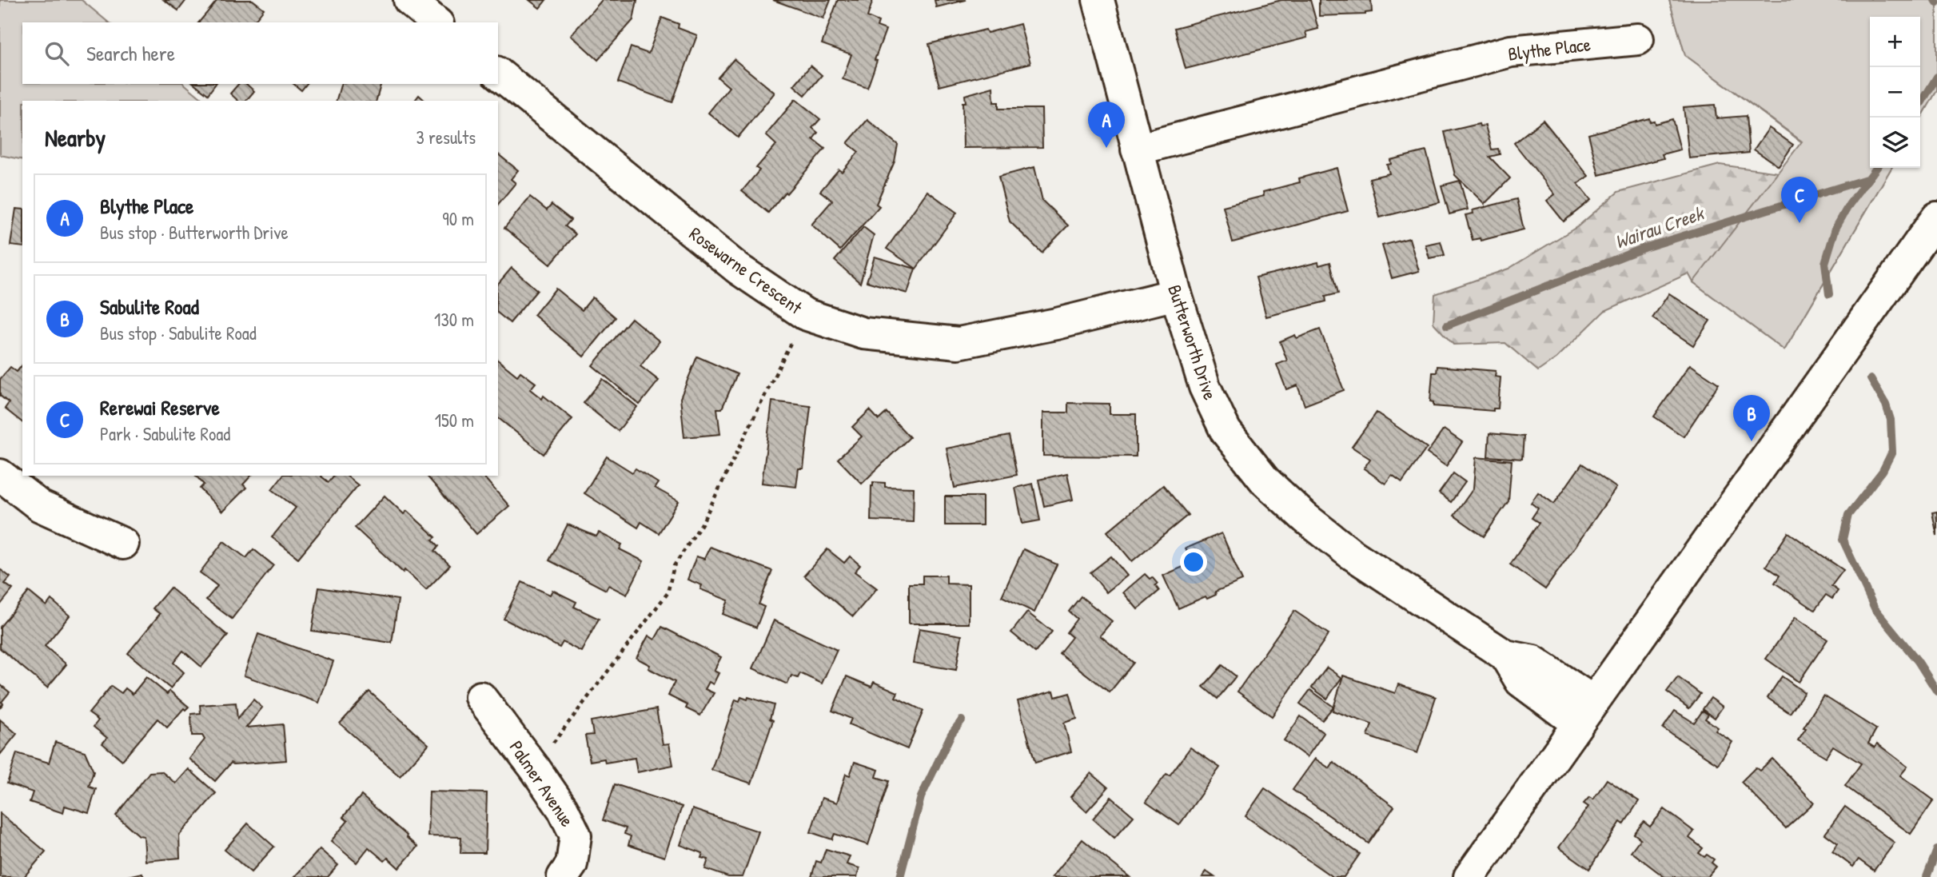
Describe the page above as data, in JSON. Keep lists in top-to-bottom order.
{
  "streets": {
    "street": [
      "Blythe Place",
      "Rosewarne Crescent",
      "Butterworth Drive",
      "Palmer Avenue"
    ]
  },
  "crossings": [
    ["Blythe Place", "Butterworth Drive"],
    ["Rosewarne Crescent", "Butterworth Drive"]
  ],
  "water": ["Wairau Creek"],
  "page": {
    "map_buttons": ["+", "−"],
    "search": "Search here",
    "heading": ["Nearby", "3 results"],
    "pins": ["A", "C", "B"],
    "list": [
      {
        "mark": "A",
        "name": "Blythe Place",
        "note": "Bus stop · Butterworth Drive",
        "value": "90 m"
      },
      {
        "mark": "B",
        "name": "Sabulite Road",
        "note": "Bus stop · Sabulite Road",
        "value": "130 m"
      },
      {
        "mark": "C",
        "name": "Rerewai Reserve",
        "note": "Park · Sabulite Road",
        "value": "150 m"
      }
    ]
  }
}
